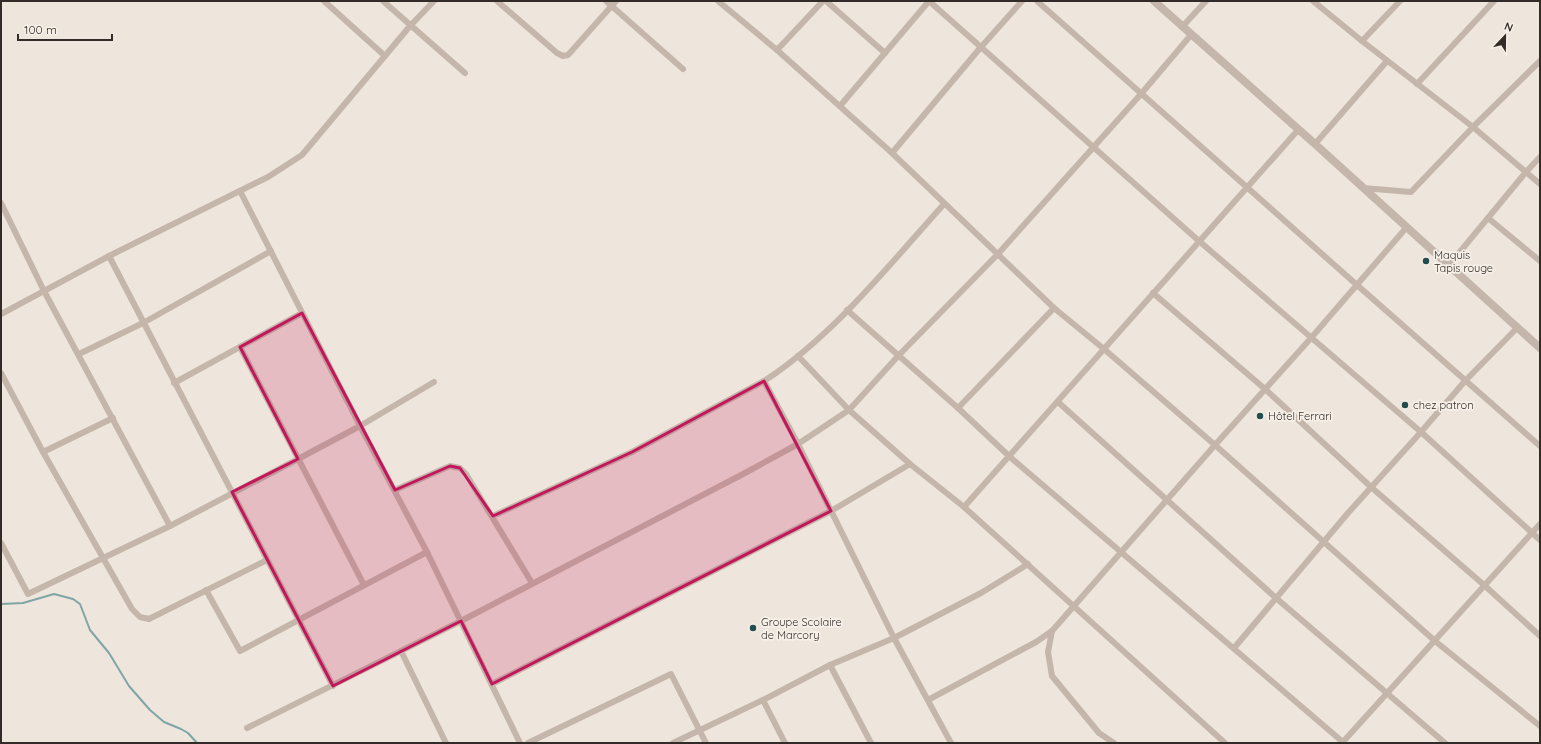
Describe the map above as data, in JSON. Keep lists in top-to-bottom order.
{
  "places": [
    "Maquis Tapis rouge",
    "chez patron",
    "Hôtel Ferrari",
    "Groupe Scolaire de Marcory"
  ],
  "scale_bar": "100 m",
  "north": "top"
}
